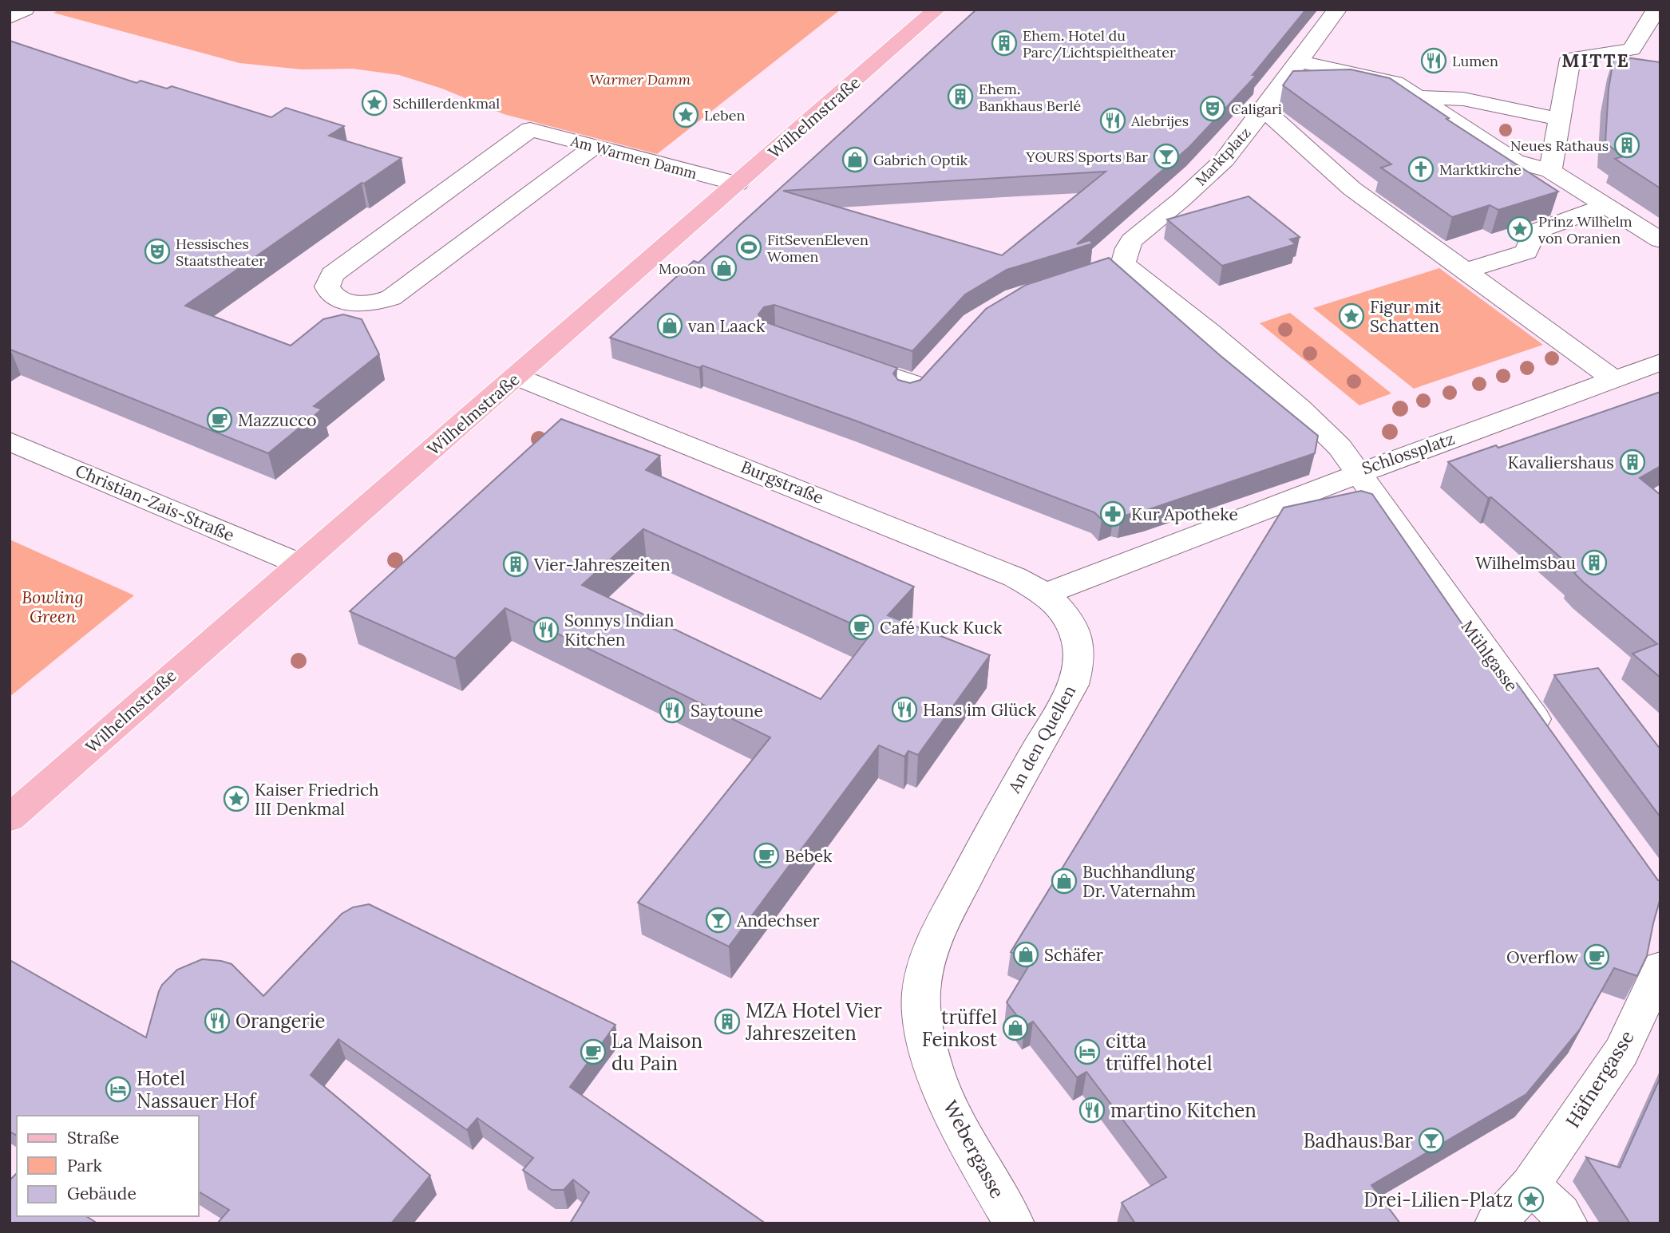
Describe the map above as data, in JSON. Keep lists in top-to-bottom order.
{
  "streets": {
    "main road": ["Wilhelmstraße"],
    "street": [
      "Marktplatz",
      "Am Warmen Damm",
      "Schlossplatz",
      "Burgstraße",
      "Christian-Zais-Straße",
      "Mühlgasse",
      "An den Quellen",
      "Häfnergasse",
      "Webergasse"
    ]
  },
  "crossings": [
    ["Wilhelmstraße", "Am Warmen Damm"],
    ["Wilhelmstraße", "Burgstraße"],
    ["Wilhelmstraße", "Christian-Zais-Straße"],
    ["Marktplatz", "Schlossplatz"],
    ["Schlossplatz", "Mühlgasse"],
    ["Burgstraße", "An den Quellen"],
    ["An den Quellen", "Webergasse"]
  ],
  "districts": ["MITTE"],
  "parks": ["Warmer Damm", "Bowling Green"],
  "places": {
    "building": [
      "Ehem. Hotel du Parc/Lichtspieltheater",
      "Ehem. Bankhaus Berlé",
      "Neues Rathaus",
      "Kavaliershaus",
      "Wilhelmsbau",
      "Vier-Jahreszeiten",
      "MZA Hotel Vier Jahreszeiten"
    ],
    "restaurant": [
      "Lumen",
      "Alebrijes",
      "Sonnys Indian Kitchen",
      "Hans im Glück",
      "Saytoune",
      "Orangerie",
      "martino Kitchen"
    ],
    "place": [
      "Schillerdenkmal",
      "Leben",
      "Prinz Wilhelm von Oranien",
      "Figur mit Schatten",
      "Kaiser Friedrich III Denkmal",
      "Drei-Lilien-Platz"
    ],
    "theatre": ["Caligari", "Hessisches Staatstheater"],
    "bar": ["YOURS Sports Bar", "Andechser", "Badhaus.Bar"],
    "shop": [
      "Gabrich Optik",
      "Mooon",
      "van Laack",
      "Buchhandlung Dr. Vaternahm",
      "Schäfer",
      "trüffel Feinkost"
    ],
    "church": ["Marktkirche"],
    "sports": ["FitSevenEleven Women"],
    "cafe": [
      "Mazzucco",
      "Café Kuck Kuck",
      "Bebek",
      "Overflow",
      "La Maison du Pain"
    ],
    "pharmacy": ["Kur Apotheke"],
    "hotel": ["citta trüffel hotel", "Hotel Nassauer Hof"]
  },
  "legend": ["Straße", "Park", "Gebäude"]
}
